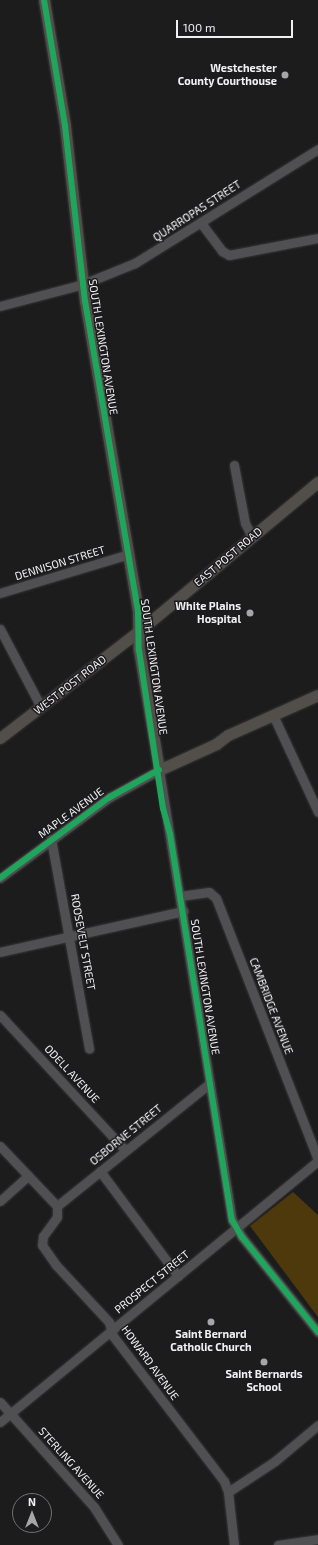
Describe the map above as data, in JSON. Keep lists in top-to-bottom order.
{
  "streets": {
    "main road": [
      "SOUTH LEXINGTON AVENUE",
      "EAST POST ROAD",
      "WEST POST ROAD",
      "MAPLE AVENUE"
    ],
    "street": [
      "QUARROPAS STREET",
      "DENNISON STREET",
      "ROOSEVELT STREET",
      "CAMBRIDGE AVENUE",
      "ODELL AVENUE",
      "OSBORNE STREET",
      "PROSPECT STREET",
      "HOWARD AVENUE",
      "STERLING AVENUE"
    ]
  },
  "crossings": [
    ["QUARROPAS STREET", "SOUTH LEXINGTON AVENUE"],
    ["SOUTH LEXINGTON AVENUE", "EAST POST ROAD"],
    ["SOUTH LEXINGTON AVENUE", "DENNISON STREET"],
    ["SOUTH LEXINGTON AVENUE", "WEST POST ROAD"],
    ["SOUTH LEXINGTON AVENUE", "MAPLE AVENUE"],
    ["SOUTH LEXINGTON AVENUE", "CAMBRIDGE AVENUE"],
    ["SOUTH LEXINGTON AVENUE", "OSBORNE STREET"],
    ["SOUTH LEXINGTON AVENUE", "PROSPECT STREET"],
    ["EAST POST ROAD", "WEST POST ROAD"],
    ["MAPLE AVENUE", "ROOSEVELT STREET"],
    ["CAMBRIDGE AVENUE", "PROSPECT STREET"],
    ["ODELL AVENUE", "OSBORNE STREET"],
    ["OSBORNE STREET", "HOWARD AVENUE"],
    ["PROSPECT STREET", "HOWARD AVENUE"],
    ["PROSPECT STREET", "STERLING AVENUE"]
  ],
  "places": [
    "Westchester County Courthouse",
    "White Plains Hospital",
    "Saint Bernard Catholic Church",
    "Saint Bernards School"
  ],
  "scale_bar": "100 m",
  "north": "top"
}
